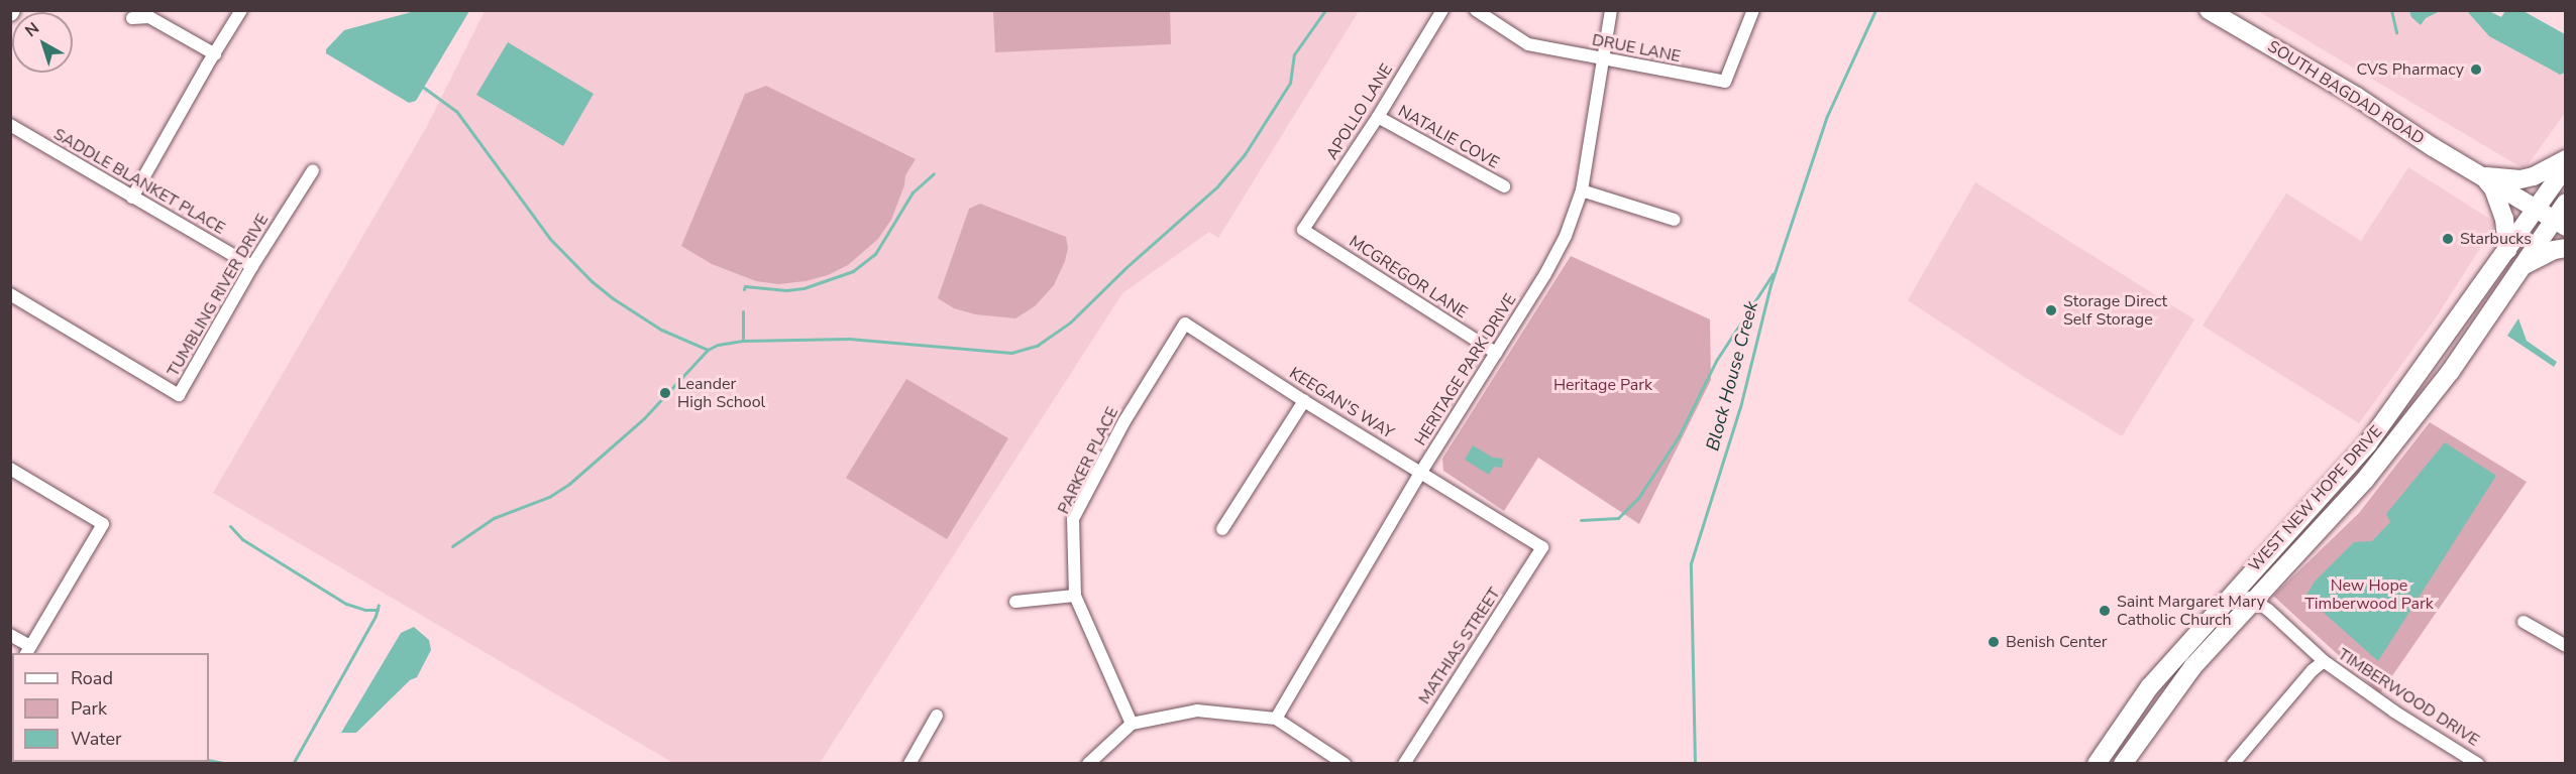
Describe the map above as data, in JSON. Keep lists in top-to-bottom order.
{
  "streets": {
    "main road": ["SOUTH BAGDAD ROAD", "WEST NEW HOPE DRIVE"],
    "street": [
      "DRUE LANE",
      "APOLLO LANE",
      "NATALIE COVE",
      "SADDLE BLANKET PLACE",
      "MCGREGOR LANE",
      "TUMBLING RIVER DRIVE",
      "HERITAGE PARK DRIVE",
      "KEEGAN'S WAY",
      "PARKER PLACE",
      "MATHIAS STREET",
      "TIMBERWOOD DRIVE"
    ]
  },
  "crossings": [
    ["DRUE LANE", "HERITAGE PARK DRIVE"],
    ["SOUTH BAGDAD ROAD", "WEST NEW HOPE DRIVE"],
    ["APOLLO LANE", "NATALIE COVE"],
    ["APOLLO LANE", "MCGREGOR LANE"],
    ["SADDLE BLANKET PLACE", "TUMBLING RIVER DRIVE"],
    ["MCGREGOR LANE", "HERITAGE PARK DRIVE"],
    ["HERITAGE PARK DRIVE", "KEEGAN'S WAY"],
    ["KEEGAN'S WAY", "PARKER PLACE"],
    ["KEEGAN'S WAY", "MATHIAS STREET"],
    ["WEST NEW HOPE DRIVE", "TIMBERWOOD DRIVE"]
  ],
  "water": ["Block House Creek"],
  "parks": ["Heritage Park", "New Hope Timberwood Park"],
  "places": [
    "CVS Pharmacy",
    "Starbucks",
    "Storage Direct Self Storage",
    "Leander High School",
    "Saint Margaret Mary Catholic Church",
    "Benish Center"
  ],
  "legend": ["Road", "Park", "Water"],
  "north": "top left"
}
